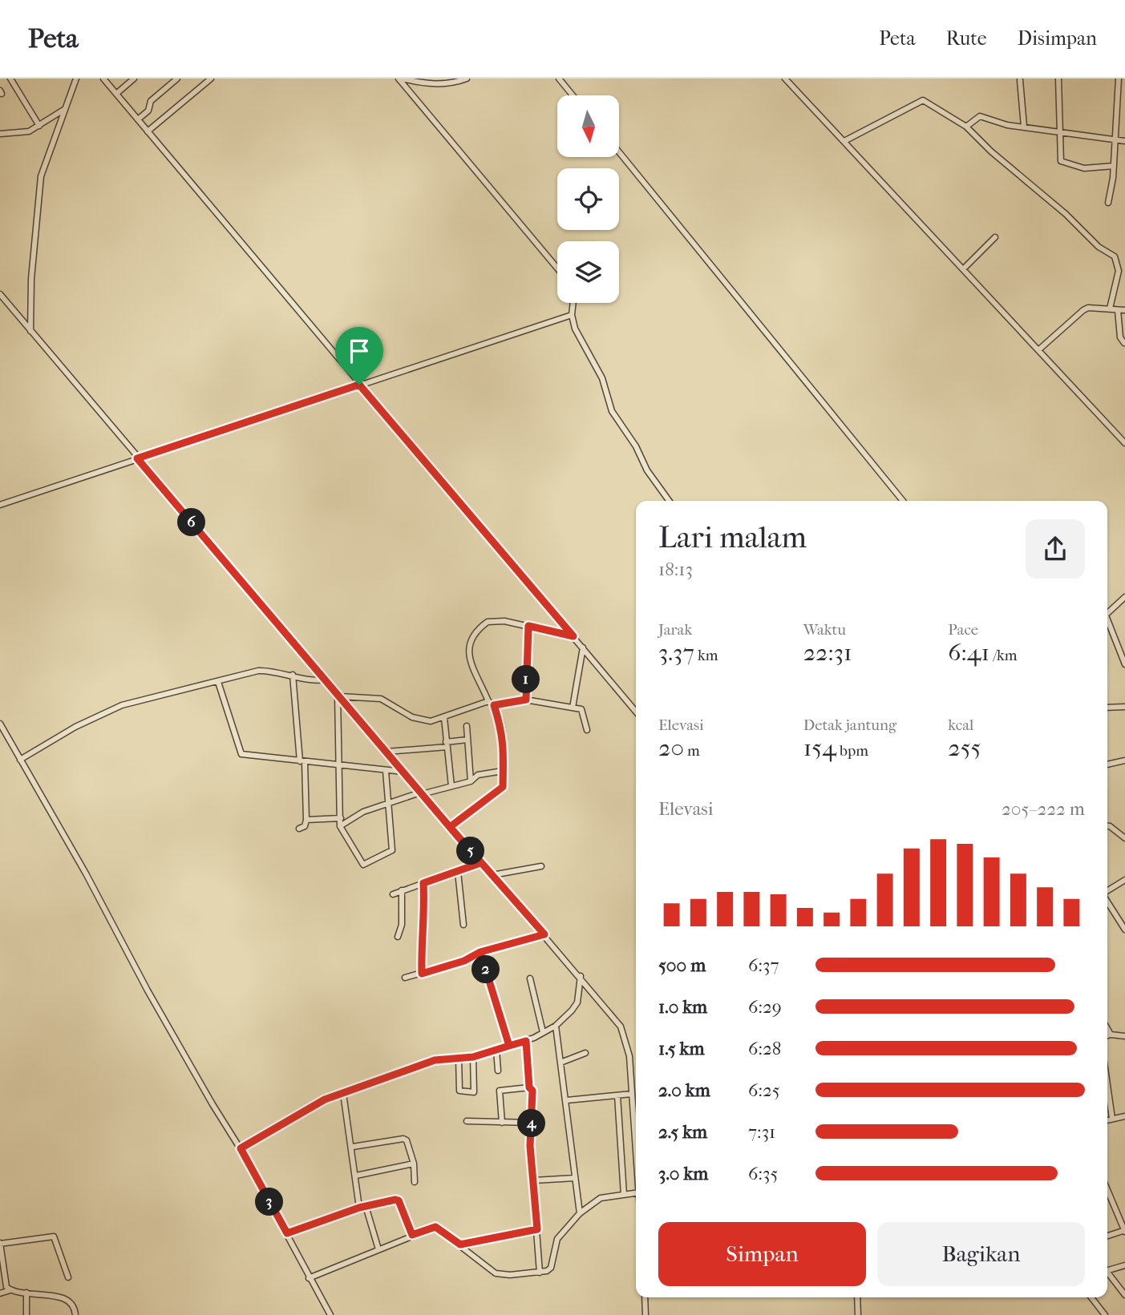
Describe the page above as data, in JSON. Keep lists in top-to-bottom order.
{
  "north": "bottom",
  "page": {
    "header": "Peta",
    "nav": ["Peta", "Rute", "Disimpan"],
    "heading": ["Lari malam", "18:13"],
    "pins": [
      "6",
      "1",
      "5",
      "2",
      "4",
      "3"
    ],
    "stats": [
      ["Jarak", "3.37 km"],
      ["Waktu", "22:31"],
      ["Pace", "6:41 /km"],
      ["Elevasi", "20 m"],
      ["Detak jantung", "154 bpm"],
      ["kcal", "255"]
    ],
    "chart": ["Elevasi", "205–222 m"],
    "list": [
      {
        "name": "500 m",
        "note": "6:37"
      },
      {
        "name": "1.0 km",
        "note": "6:29"
      },
      {
        "name": "1.5 km",
        "note": "6:28"
      },
      {
        "name": "2.0 km",
        "note": "6:25"
      },
      {
        "name": "2.5 km",
        "note": "7:31"
      },
      {
        "name": "3.0 km",
        "note": "6:35"
      }
    ],
    "buttons": ["Simpan", "Bagikan"]
  }
}
